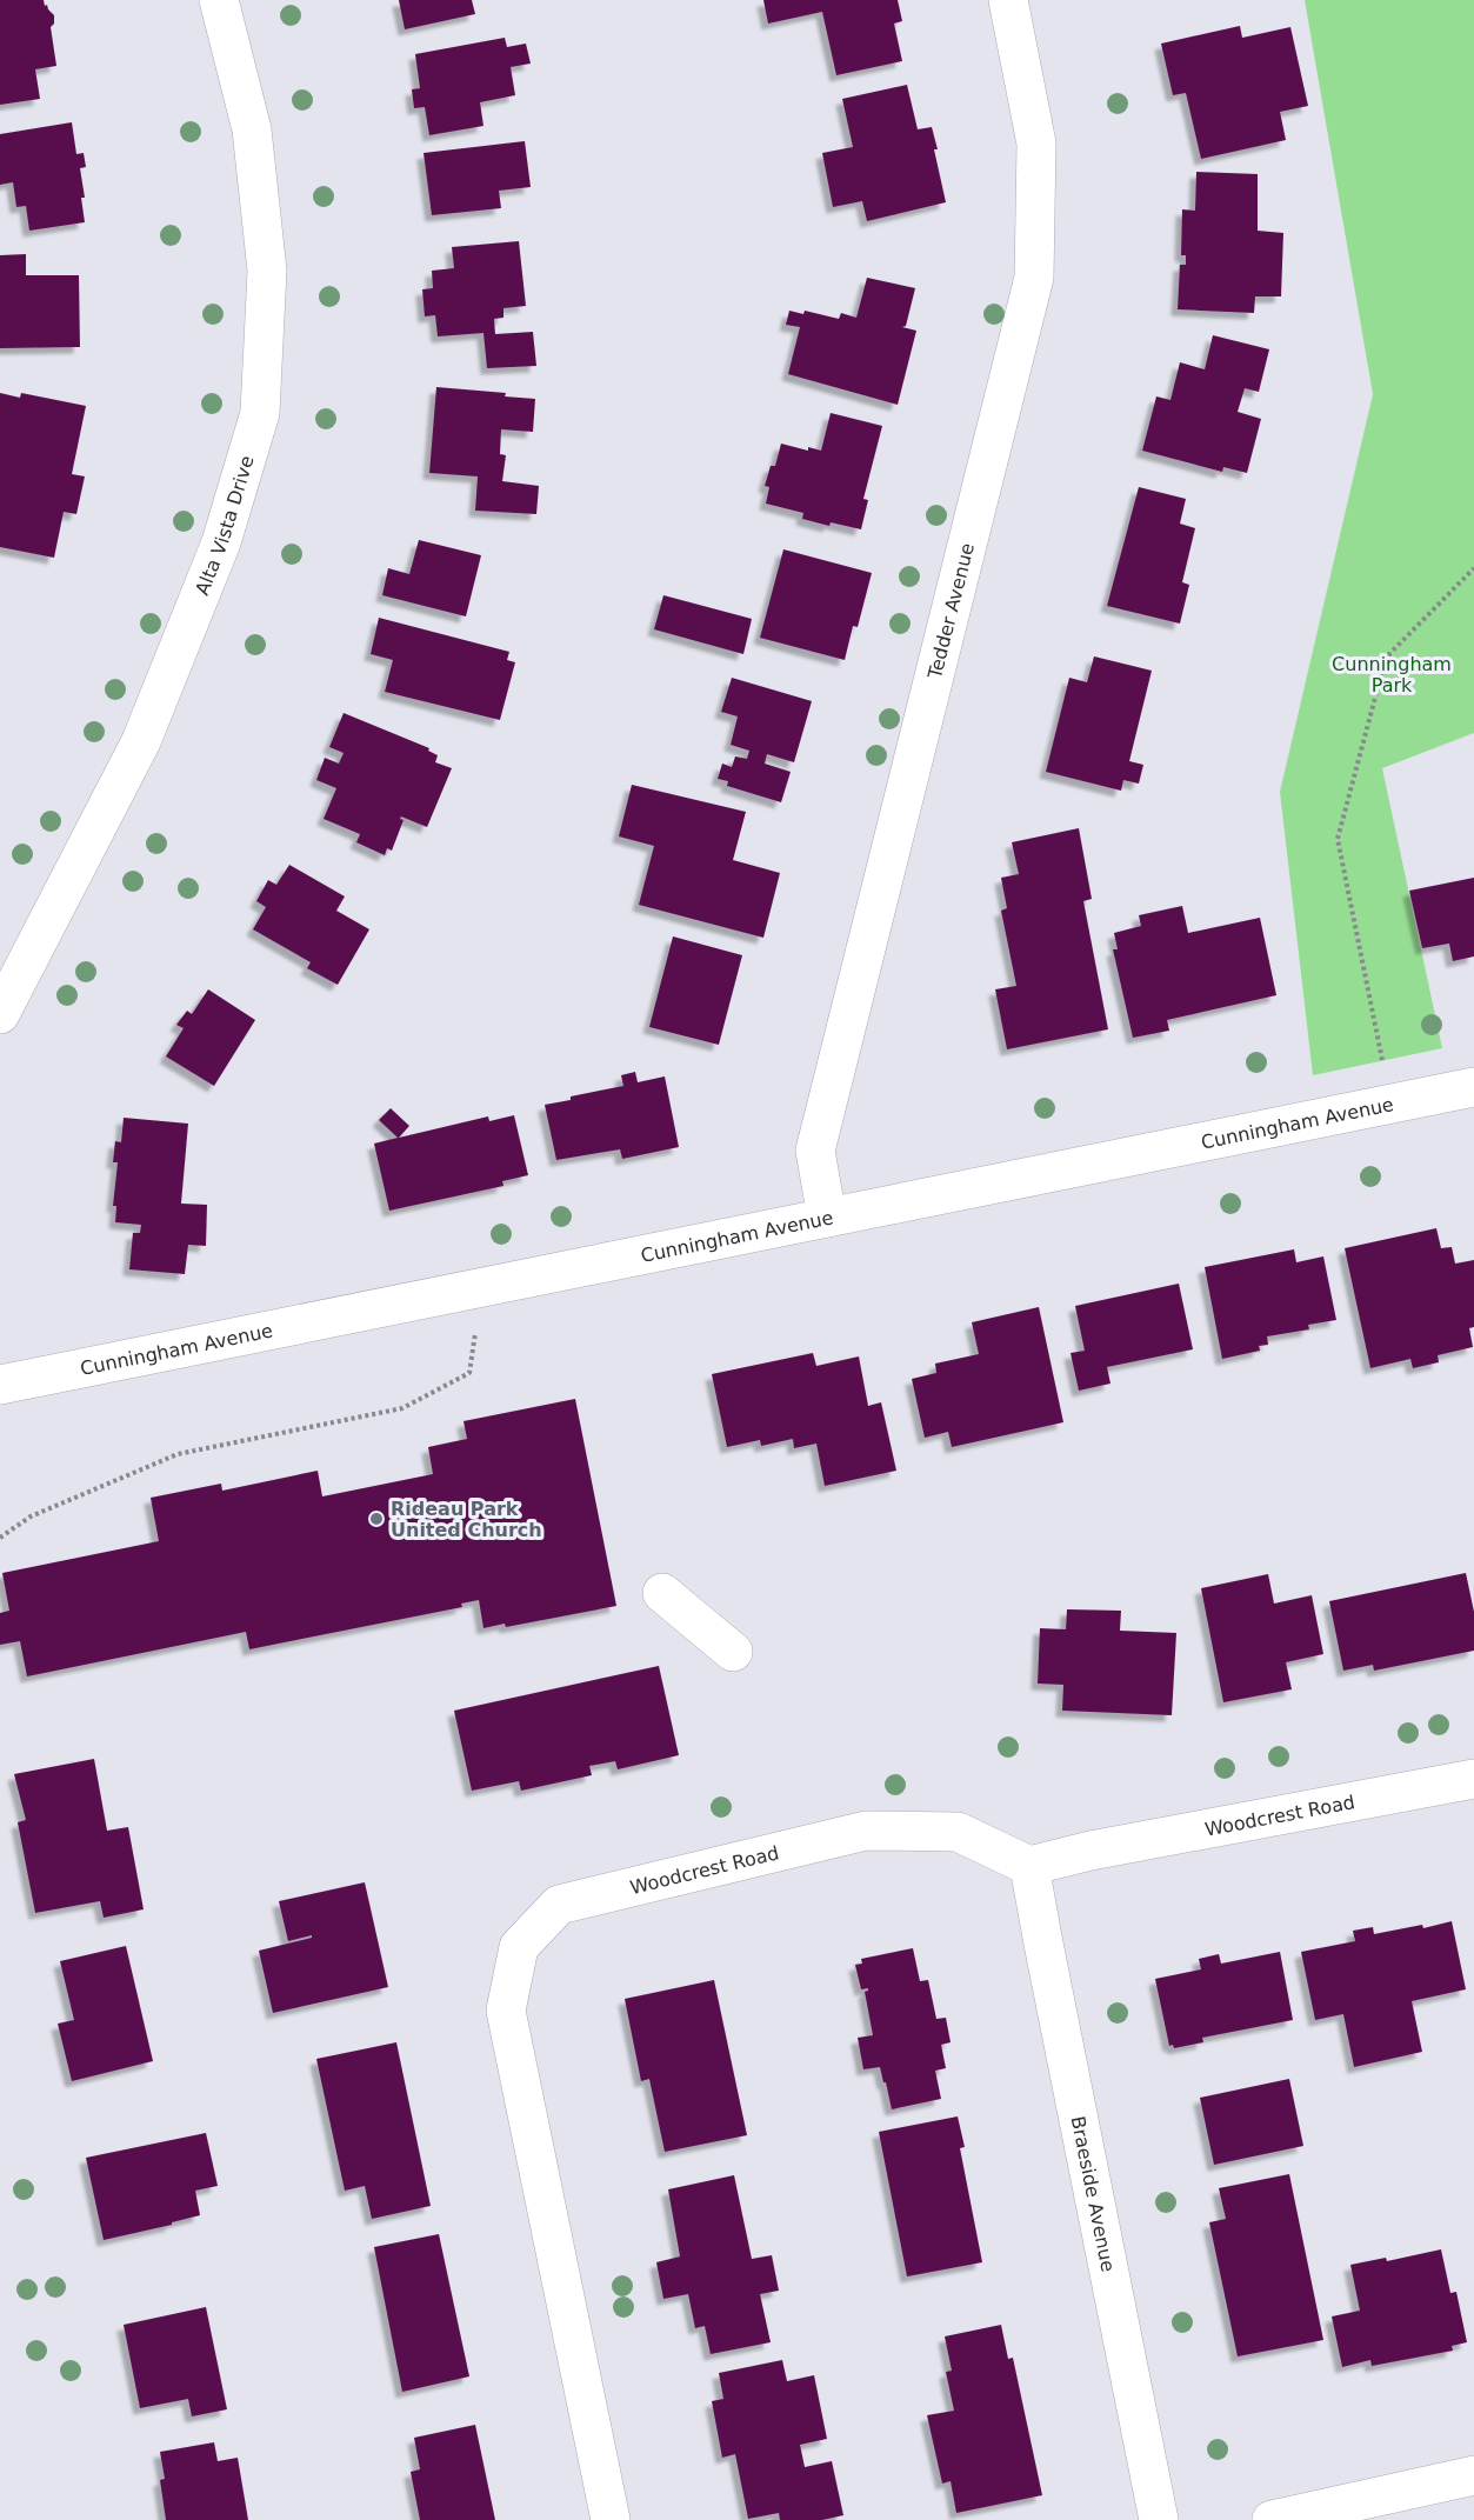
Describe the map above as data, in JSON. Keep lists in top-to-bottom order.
{
  "streets": {
    "street": [
      "Alta Vista Drive",
      "Tedder Avenue",
      "Cunningham Avenue",
      "Woodcrest Road",
      "Braeside Avenue"
    ]
  },
  "crossings": [
    ["Tedder Avenue", "Cunningham Avenue"],
    ["Woodcrest Road", "Braeside Avenue"]
  ],
  "parks": ["Cunningham Park"],
  "places": ["Rideau Park United Church"]
}
